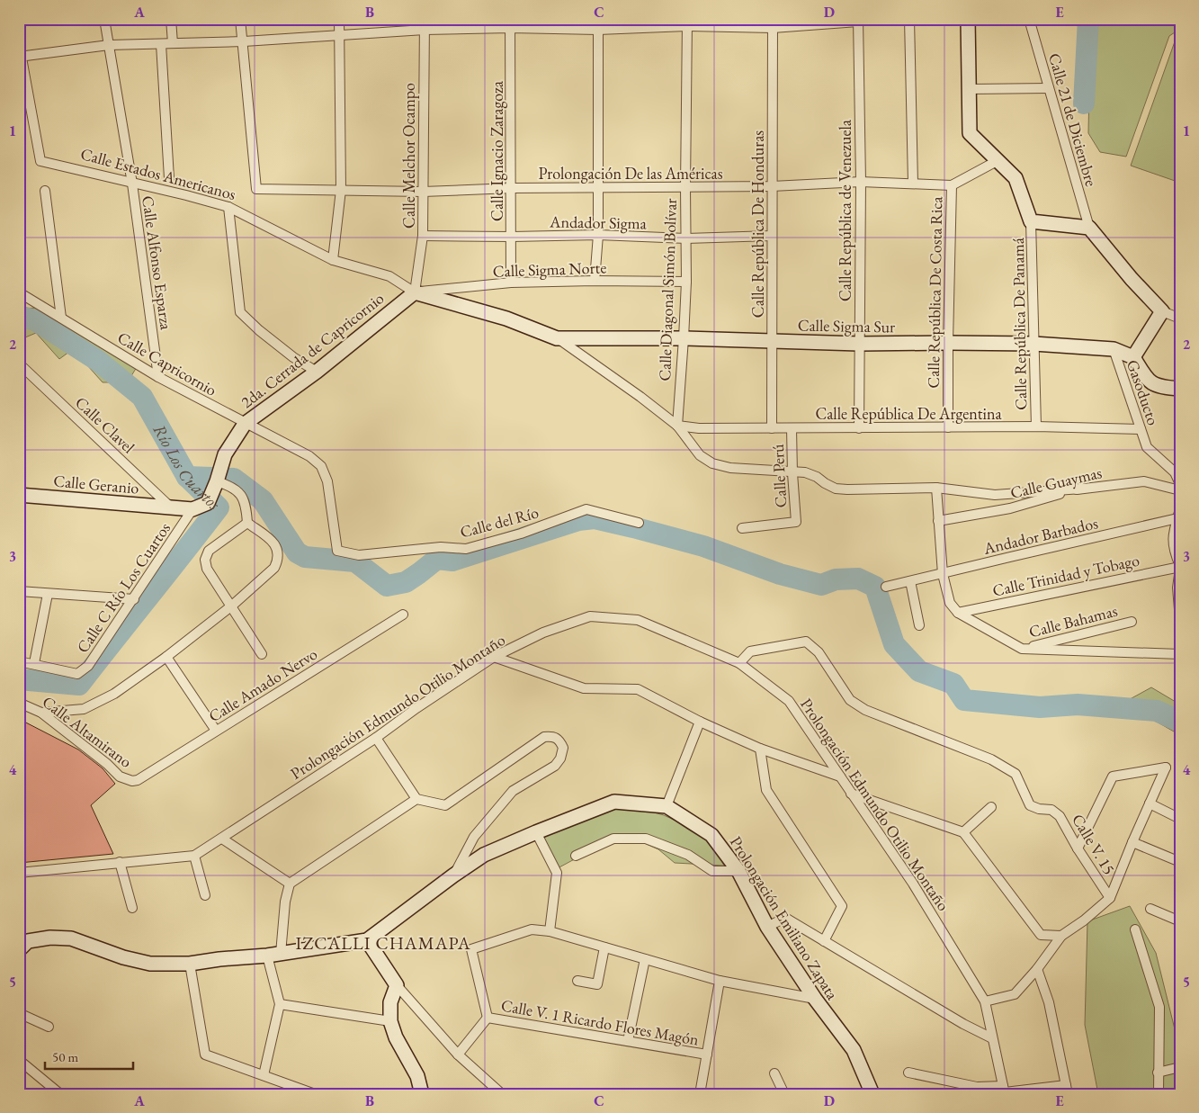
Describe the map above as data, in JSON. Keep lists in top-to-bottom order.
{
  "streets": {
    "main road": [
      "Calle Estados Americanos",
      "Calle Sigma Sur",
      "2da. Cerrada de Capricornio",
      "Calle Geranio",
      "Prolongación Emiliano Zapata"
    ],
    "street": [
      "Calle 21 de Diciembre",
      "Calle Ignacio Zaragoza",
      "Calle Melchor Ocampo",
      "Prolongación De las Américas",
      "Calle República de Venezuela",
      "Andador Sigma",
      "Calle República De Honduras",
      "Calle Alfonso Esparza",
      "Calle Sigma Norte",
      "Calle Diagonal Simón Bolívar",
      "Calle República De Costa Rica",
      "Calle República De Panamá",
      "Calle Capricornio",
      "Gasoducto",
      "Calle República De Argentina",
      "Calle Clavel",
      "Calle Perú",
      "Calle Guaymas",
      "Calle del Río",
      "Andador Barbados",
      "Calle Trinidad y Tobago",
      "Calle C Río Los Cuartos",
      "Calle Bahamas",
      "Calle Amado Nervo",
      "Prolongación Edmundo Otilio Montaño",
      "Calle Altamirano",
      "Calle V. 15",
      "Calle V. 1 Ricardo Flores Magón"
    ]
  },
  "crossings": [
    ["Calle Ignacio Zaragoza", "Prolongación De las Américas"],
    ["Calle Ignacio Zaragoza", "Andador Sigma"],
    ["Calle Ignacio Zaragoza", "Calle Sigma Norte"],
    ["Calle Melchor Ocampo", "Prolongación De las Américas"],
    ["Calle Melchor Ocampo", "Calle Estados Americanos"],
    ["Calle Melchor Ocampo", "Andador Sigma"],
    ["Calle Melchor Ocampo", "Calle Sigma Norte"],
    ["Calle Melchor Ocampo", "2da. Cerrada de Capricornio"],
    ["Prolongación De las Américas", "Calle República de Venezuela"],
    ["Prolongación De las Américas", "Calle República De Honduras"],
    ["Prolongación De las Américas", "Calle Diagonal Simón Bolívar"],
    ["Prolongación De las Américas", "Calle República De Costa Rica"],
    ["Calle Estados Americanos", "Calle Alfonso Esparza"],
    ["Calle Estados Americanos", "Calle Sigma Norte"],
    ["Calle Estados Americanos", "Calle Diagonal Simón Bolívar"],
    ["Calle Estados Americanos", "Calle Sigma Sur"],
    ["Calle Estados Americanos", "2da. Cerrada de Capricornio"],
    ["Calle Estados Americanos", "Calle República De Argentina"],
    ["Calle Estados Americanos", "Calle Perú"],
    ["Calle Estados Americanos", "Calle Guaymas"],
    ["Calle República de Venezuela", "Calle Sigma Sur"],
    ["Calle República de Venezuela", "Calle República De Argentina"],
    ["Andador Sigma", "Calle República De Honduras"],
    ["Andador Sigma", "Calle Diagonal Simón Bolívar"],
    ["Calle República De Honduras", "Calle Sigma Sur"],
    ["Calle República De Honduras", "Calle República De Argentina"],
    ["Calle Alfonso Esparza", "Calle Capricornio"],
    ["Calle Sigma Norte", "Calle Diagonal Simón Bolívar"],
    ["Calle Sigma Norte", "2da. Cerrada de Capricornio"],
    ["Calle Diagonal Simón Bolívar", "Calle Sigma Sur"],
    ["Calle Diagonal Simón Bolívar", "Calle República De Argentina"],
    ["Calle República De Costa Rica", "Calle Sigma Sur"],
    ["Calle República De Costa Rica", "Calle República De Argentina"],
    ["Calle República De Panamá", "Calle Sigma Sur"],
    ["Calle República De Panamá", "Calle República De Argentina"],
    ["Calle Sigma Sur", "Gasoducto"],
    ["2da. Cerrada de Capricornio", "Calle Capricornio"],
    ["2da. Cerrada de Capricornio", "Calle Clavel"],
    ["2da. Cerrada de Capricornio", "Calle Geranio"],
    ["2da. Cerrada de Capricornio", "Calle C Río Los Cuartos"],
    ["Calle Capricornio", "Calle del Río"],
    ["Gasoducto", "Calle República De Argentina"],
    ["Calle República De Argentina", "Calle Perú"],
    ["Calle Clavel", "Calle Geranio"],
    ["Calle Amado Nervo", "Calle Altamirano"],
    ["Prolongación Edmundo Otilio Montaño", "Calle V. 15"]
  ],
  "districts": ["IZCALLI CHAMAPA"],
  "water": ["Río Los Cuartos"],
  "scale_bar": "50 m",
  "grid": {
    "columns": [
      "A",
      "B",
      "C",
      "D",
      "E"
    ],
    "rows": [
      "1",
      "2",
      "3",
      "4",
      "5"
    ]
  }
}
